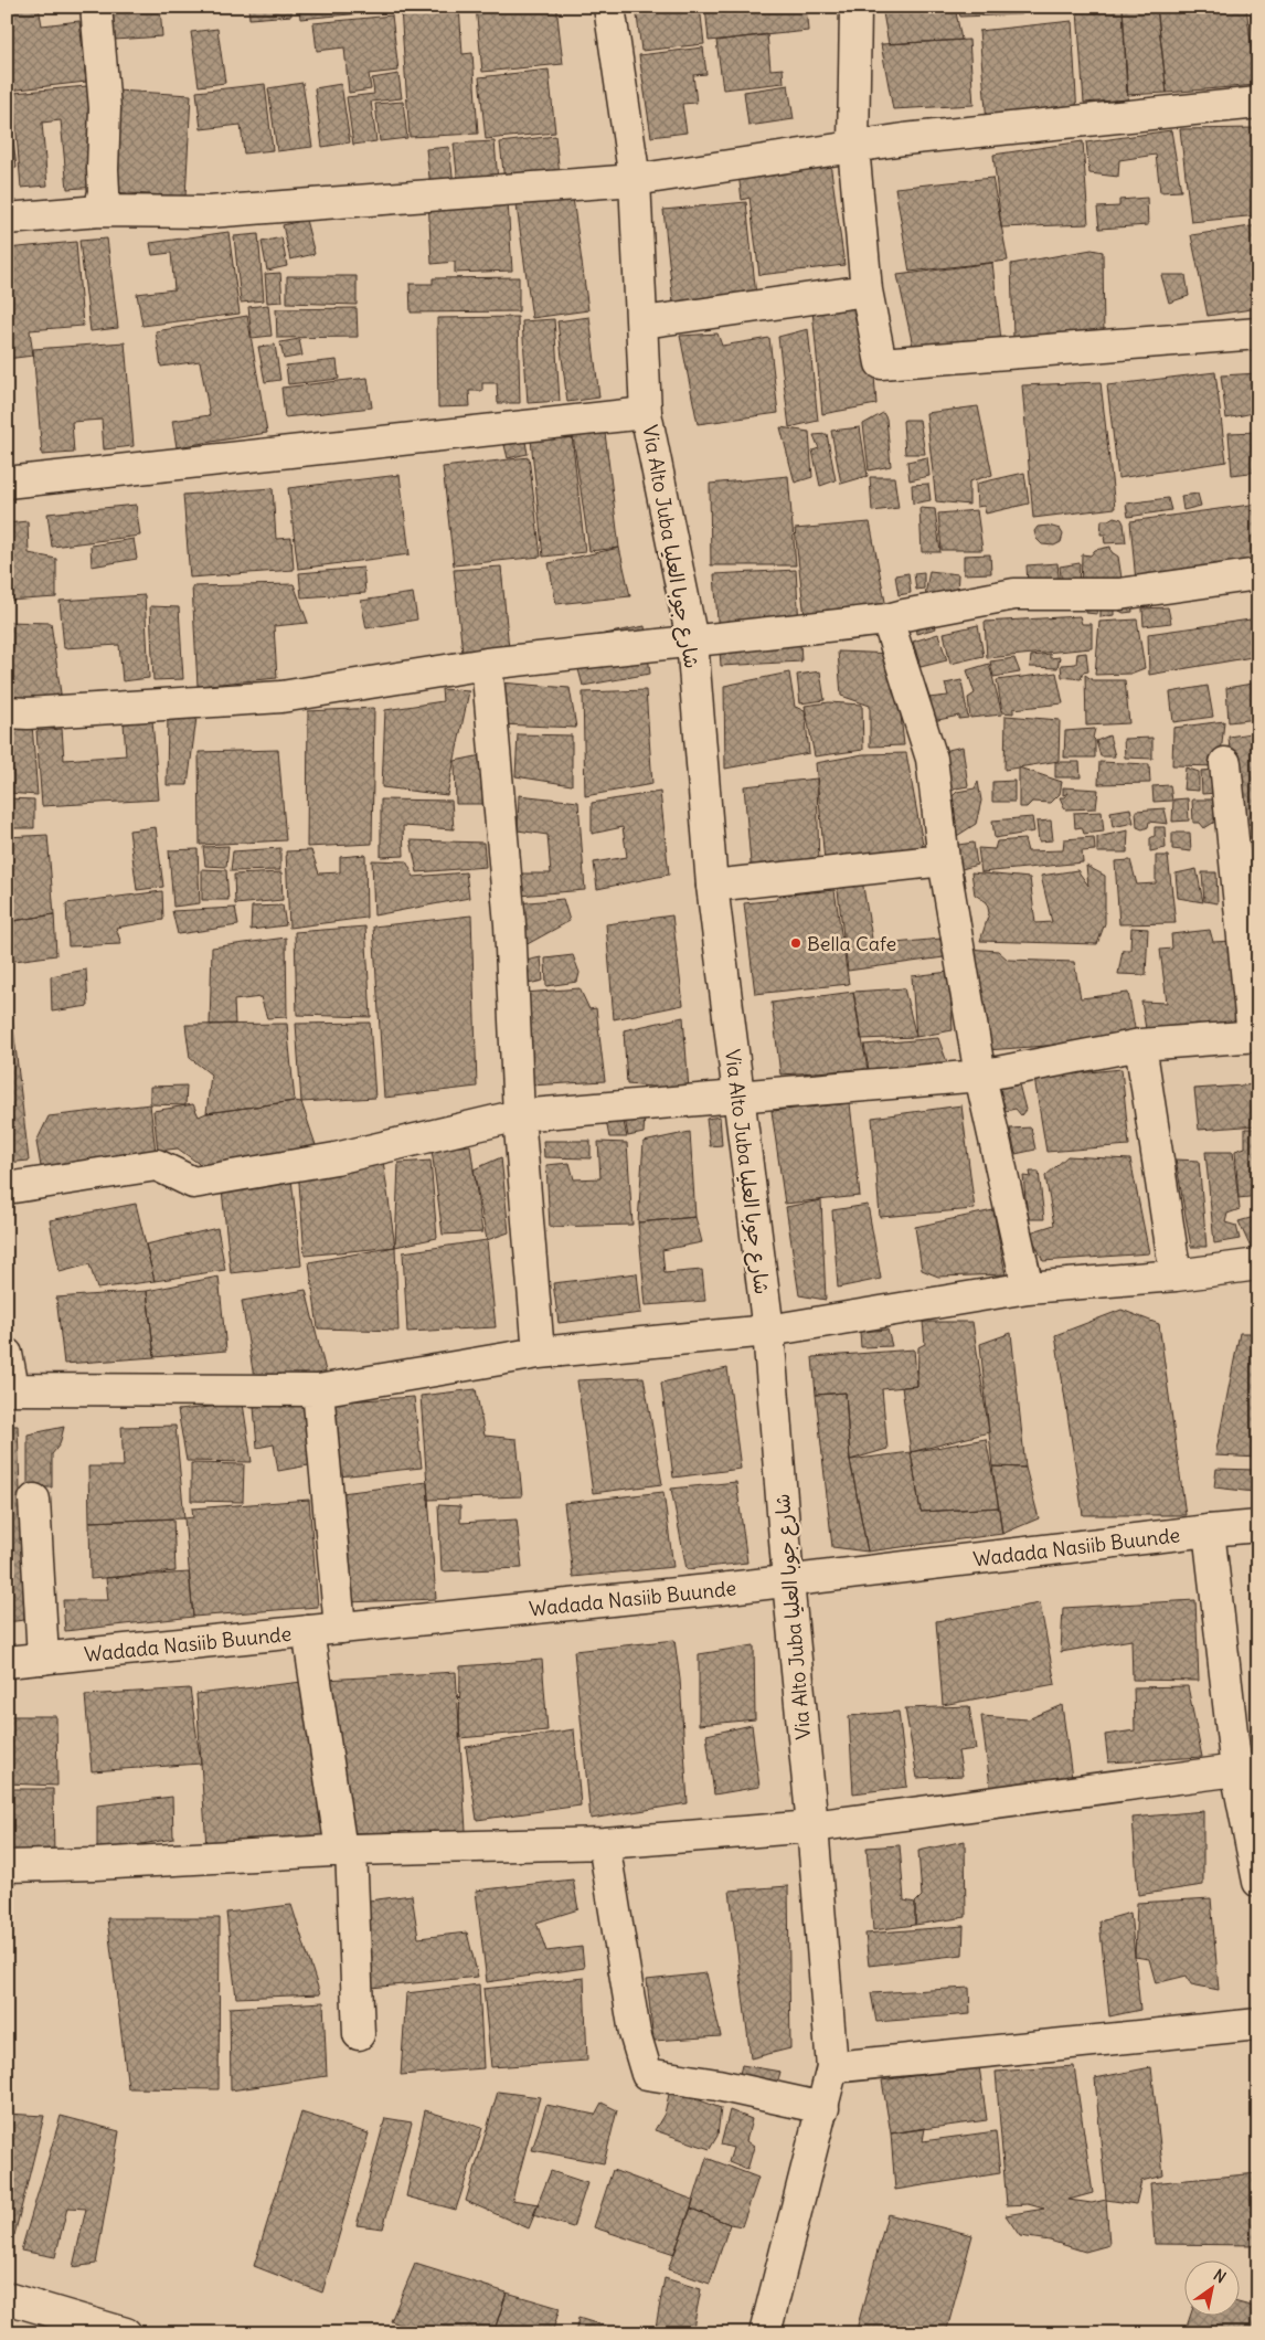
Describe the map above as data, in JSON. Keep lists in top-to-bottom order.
{
  "streets": {
    "street": ["Via Alto Juba شارع جوبا العليا", "Wadada Nasiib Buunde"]
  },
  "crossings": [
    ["Via Alto Juba شارع جوبا العليا", "Wadada Nasiib Buunde"]
  ],
  "places": ["Bella Cafe"],
  "north": "top right"
}
